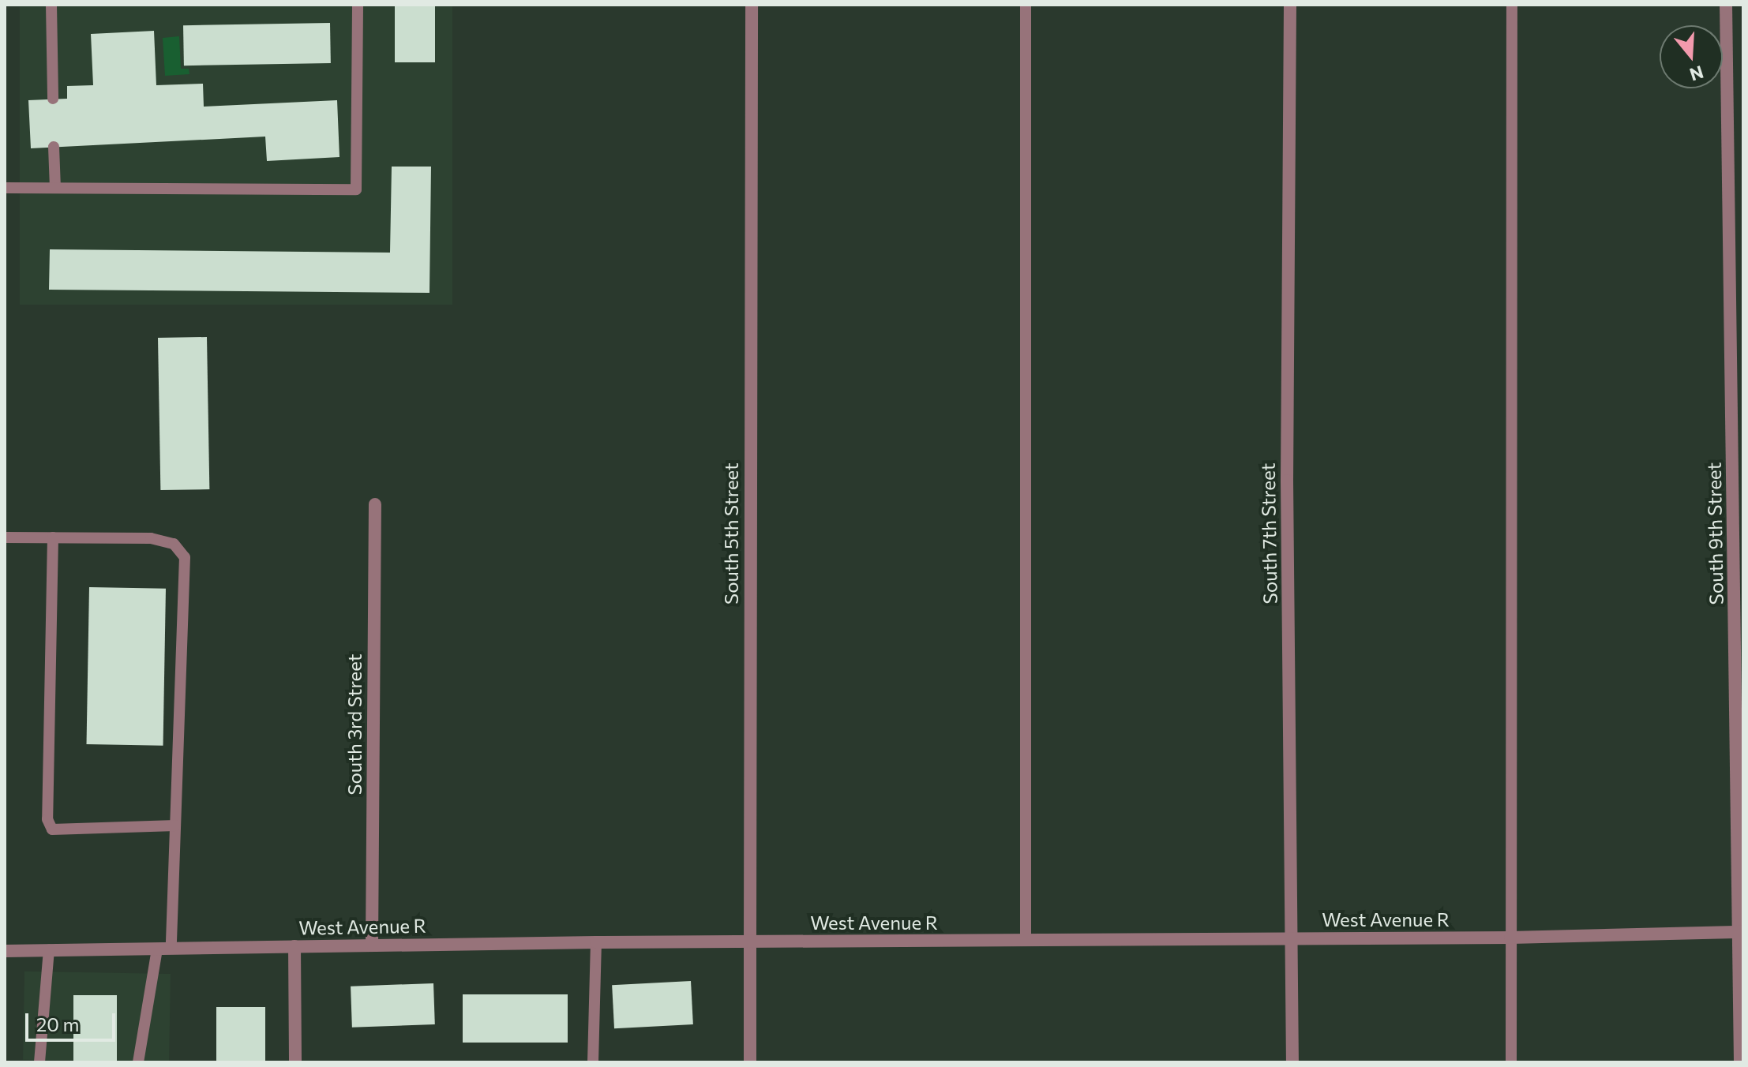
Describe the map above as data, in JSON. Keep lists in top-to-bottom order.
{
  "streets": {
    "street": [
      "South 5th Street",
      "South 7th Street",
      "South 9th Street",
      "South 3rd Street",
      "West Avenue R"
    ]
  },
  "crossings": [
    ["South 5th Street", "West Avenue R"],
    ["South 7th Street", "West Avenue R"],
    ["South 9th Street", "West Avenue R"],
    ["South 3rd Street", "West Avenue R"]
  ],
  "scale_bar": "20 m",
  "north": "bottom"
}
